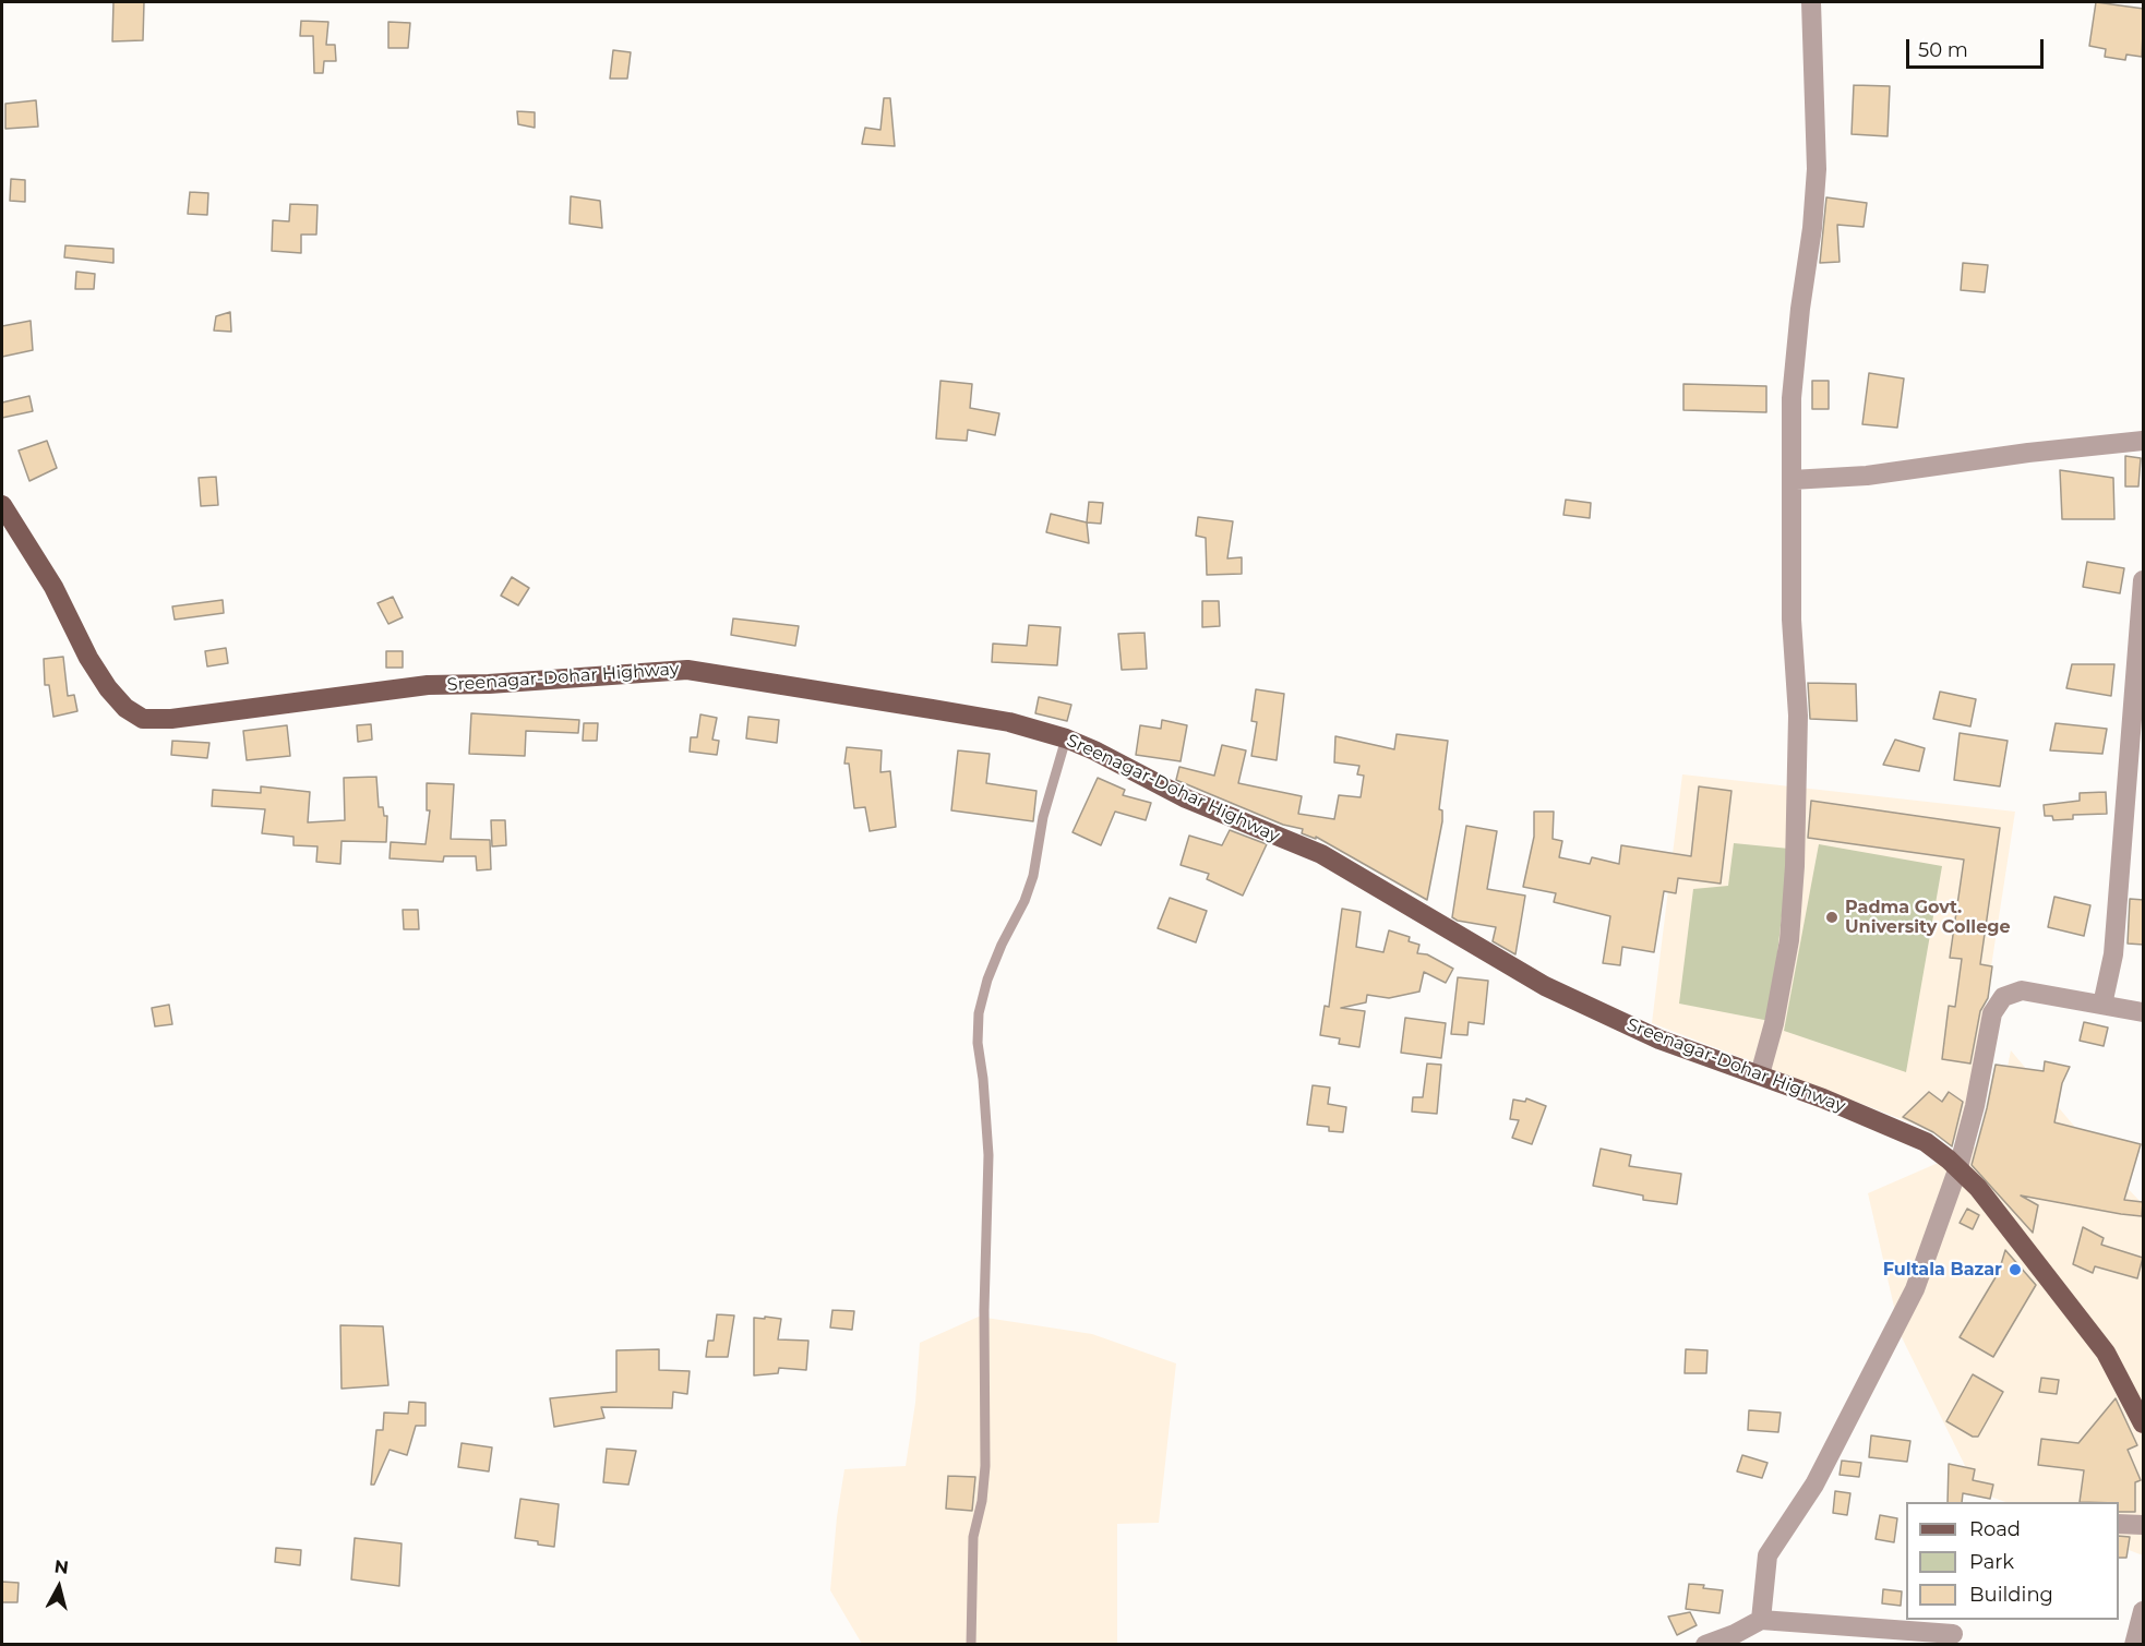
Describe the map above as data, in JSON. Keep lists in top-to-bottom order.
{
  "streets": {
    "main road": ["Sreenagar-Dohar Highway"]
  },
  "places": ["Padma Govt. University College", "Fultala Bazar"],
  "legend": ["Road", "Park", "Building"],
  "scale_bar": "50 m",
  "north": "top"
}
